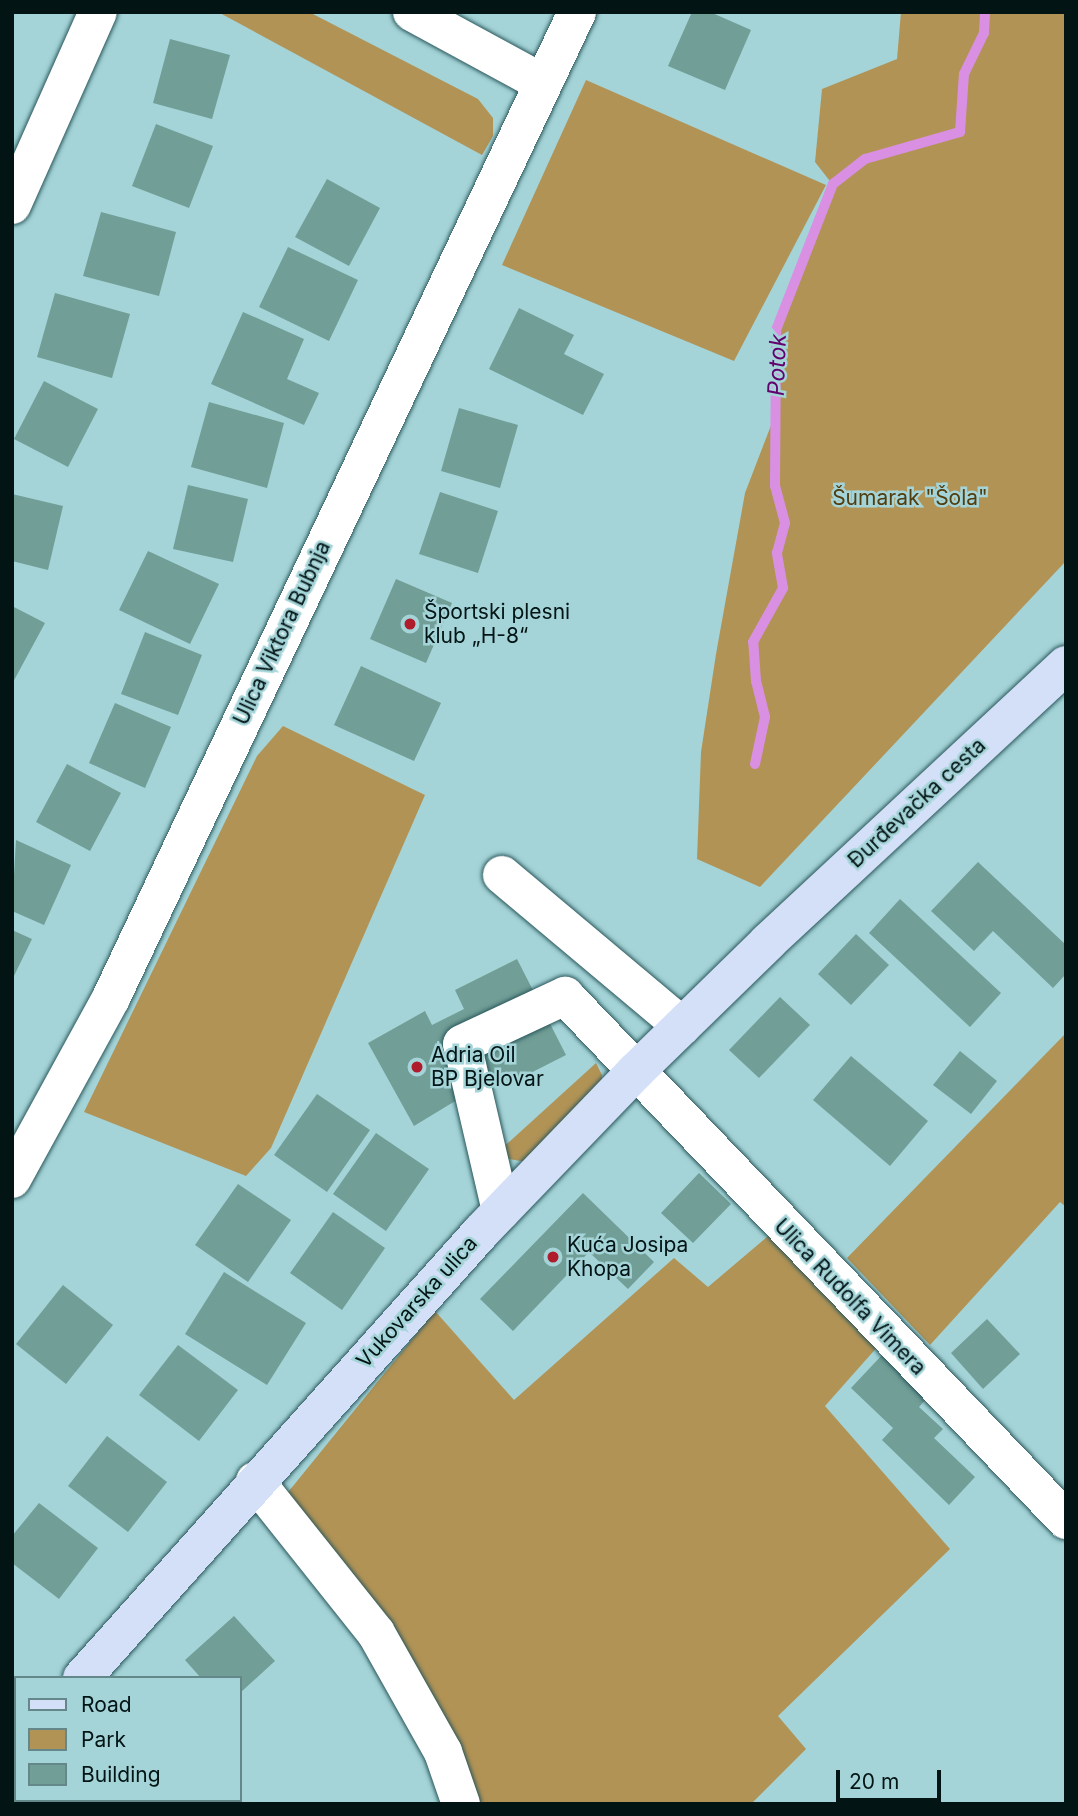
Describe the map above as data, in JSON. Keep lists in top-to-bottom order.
{
  "streets": {
    "main road": ["Đurđevačka cesta", "Vukovarska ulica"],
    "street": ["Ulica Viktora Bubnja", "Ulica Rudolfa Vimera"]
  },
  "crossings": [
    ["Đurđevačka cesta", "Vukovarska ulica"],
    ["Ulica Rudolfa Vimera", "Vukovarska ulica"]
  ],
  "water": ["Potok"],
  "parks": ["Šumarak \"Šola\""],
  "places": ["Športski plesni klub „H-8“", "Adria Oil BP Bjelovar", "Kuća Josipa Khopa"],
  "legend": ["Road", "Park", "Building"],
  "scale_bar": "20 m"
}
